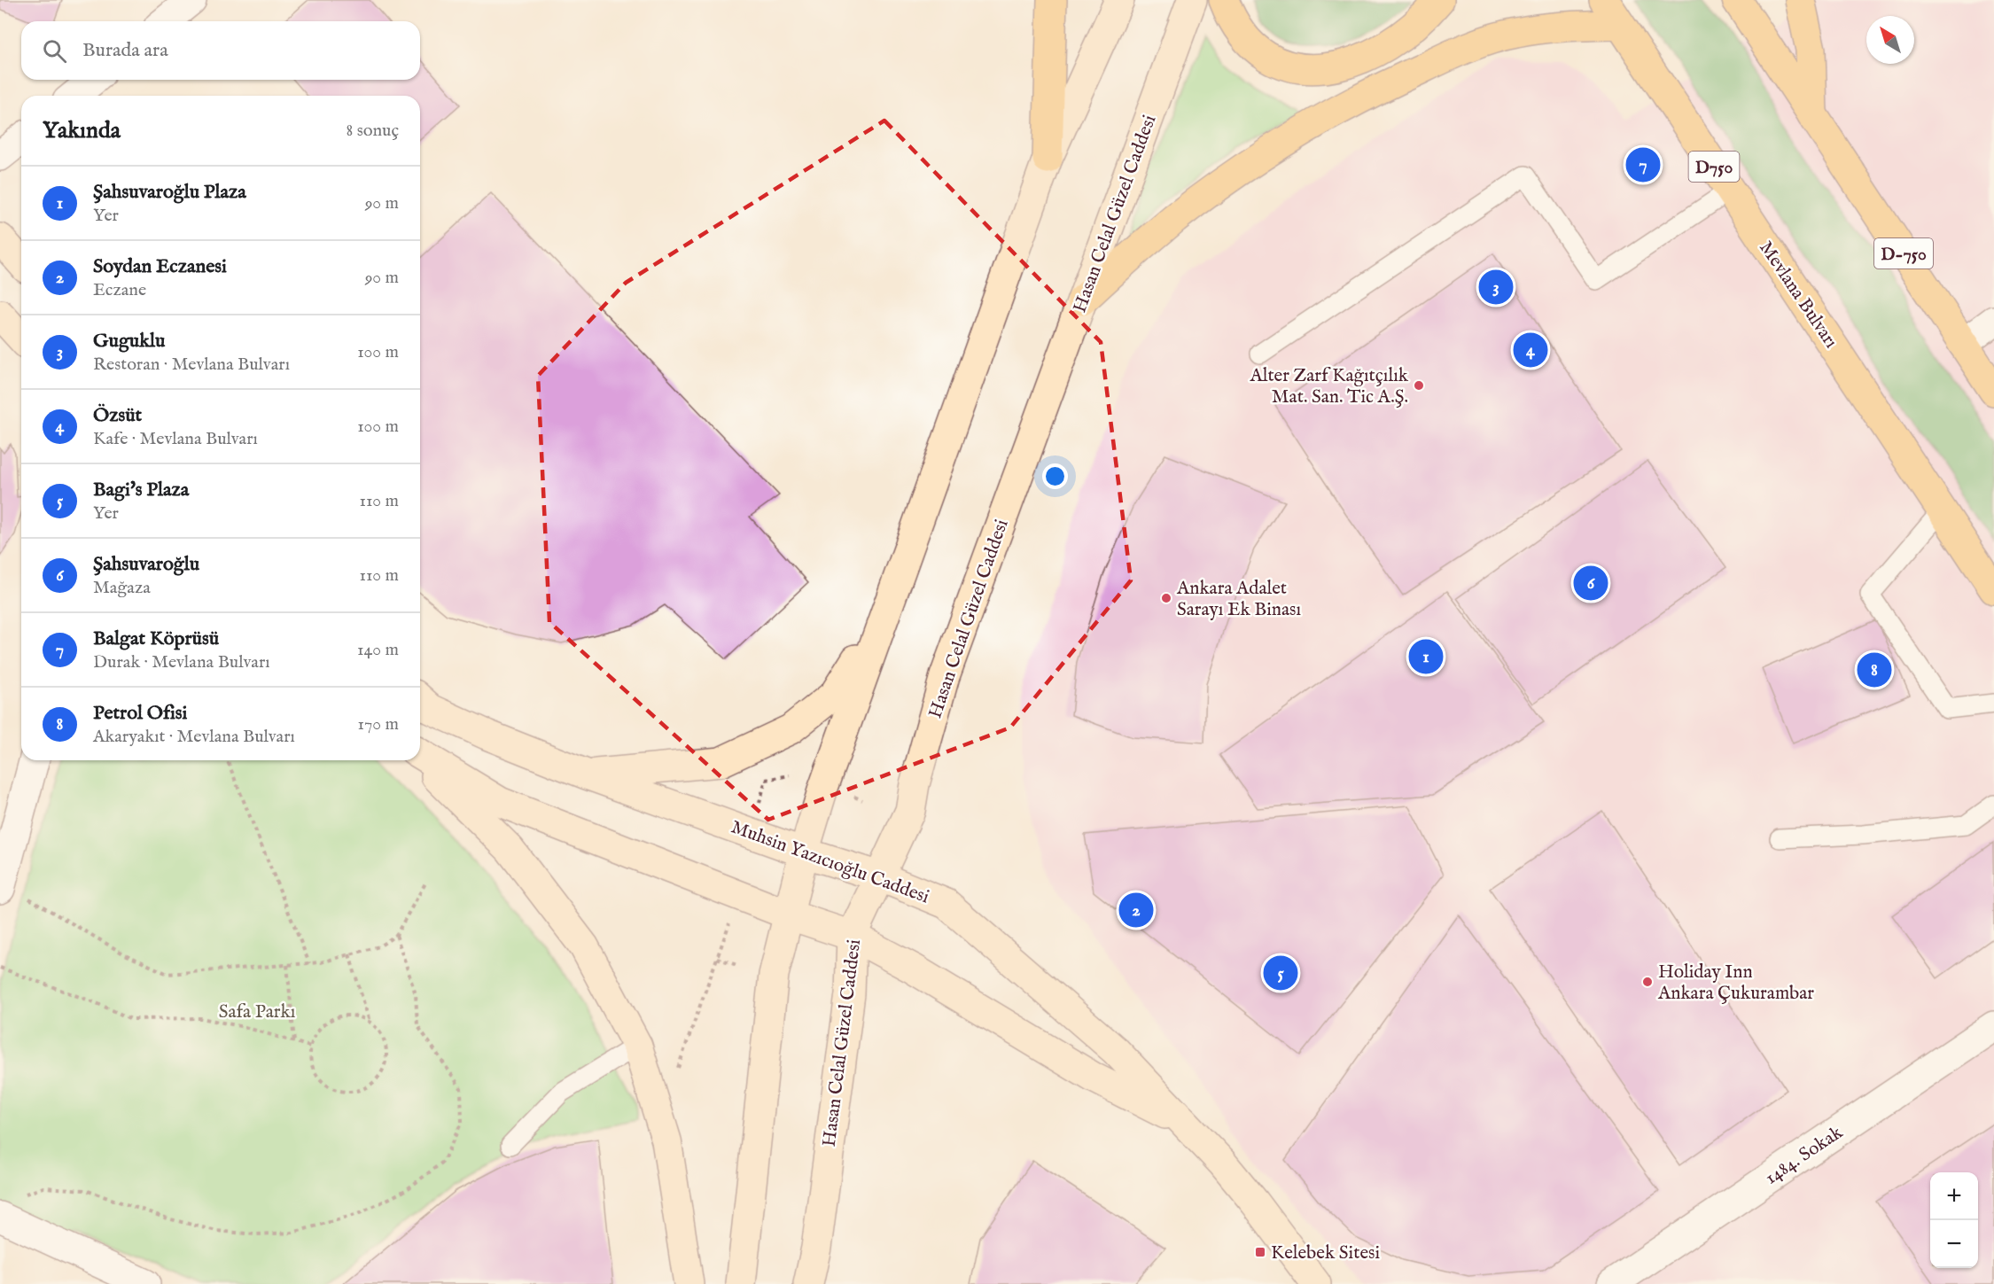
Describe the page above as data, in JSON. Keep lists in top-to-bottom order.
{
  "streets": {
    "main road": [
      "D750",
      "Hasan Celal Güzel Caddesi",
      "D-750",
      "Mevlana Bulvarı",
      "Muhsin Yazıcıoğlu Caddesi"
    ],
    "street": ["1484. Sokak"]
  },
  "crossings": [
    ["Hasan Celal Güzel Caddesi", "Muhsin Yazıcıoğlu Caddesi"]
  ],
  "parks": ["Safa Parkı"],
  "places": {
    "other": ["Alter Zarf Kağıtçılık Mat. San. Tic A.Ş.", "Ankara Adalet Sarayı Ek Binası", "Holiday Inn Ankara Çukurambar"],
    "transit": ["Kelebek Sitesi"]
  },
  "north": "top left",
  "page": {
    "search": "Burada ara",
    "heading": ["Yakında", "8 sonuç"],
    "pins": [
      "7",
      "3",
      "4",
      "6",
      "1",
      "8",
      "2",
      "5"
    ],
    "list": [
      {
        "mark": "1",
        "name": "Şahsuvaroğlu Plaza",
        "note": "Yer",
        "value": "90 m"
      },
      {
        "mark": "2",
        "name": "Soydan Eczanesi",
        "note": "Eczane",
        "value": "90 m"
      },
      {
        "mark": "3",
        "name": "Guguklu",
        "note": "Restoran · Mevlana Bulvarı",
        "value": "100 m"
      },
      {
        "mark": "4",
        "name": "Özsüt",
        "note": "Kafe · Mevlana Bulvarı",
        "value": "100 m"
      },
      {
        "mark": "5",
        "name": "Bagi's Plaza",
        "note": "Yer",
        "value": "110 m"
      },
      {
        "mark": "6",
        "name": "Şahsuvaroğlu",
        "note": "Mağaza",
        "value": "110 m"
      },
      {
        "mark": "7",
        "name": "Balgat Köprüsü",
        "note": "Durak · Mevlana Bulvarı",
        "value": "140 m"
      },
      {
        "mark": "8",
        "name": "Petrol Ofisi",
        "note": "Akaryakıt · Mevlana Bulvarı",
        "value": "170 m"
      }
    ],
    "map_buttons": ["+", "−"]
  }
}
